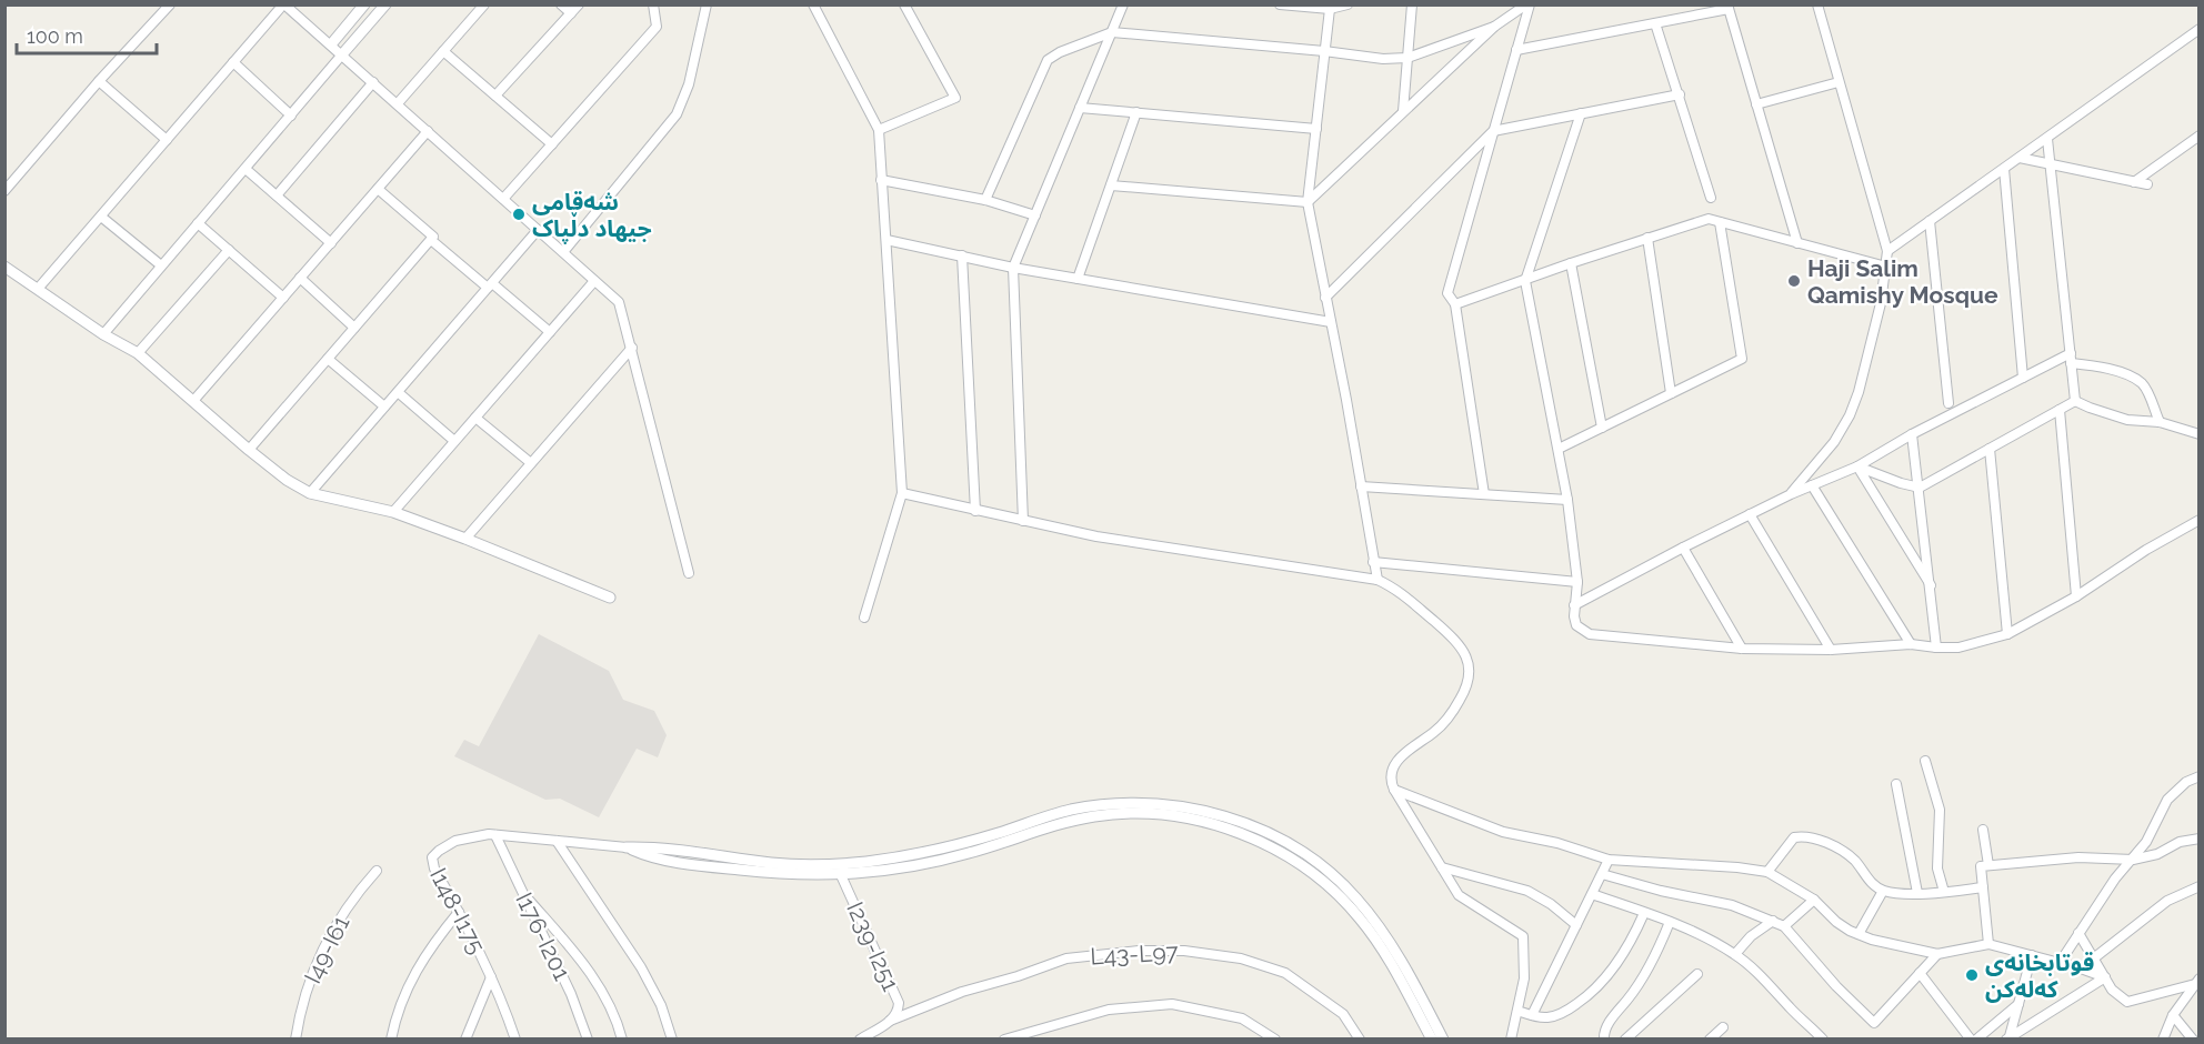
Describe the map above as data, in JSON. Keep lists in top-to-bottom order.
{
  "streets": {
    "street": [
      "I148-I175",
      "I176-I201",
      "I239-I251",
      "I49-I61",
      "L43-L97"
    ]
  },
  "crossings": [
    ["I148-I175", "I176-I201"],
    ["I239-I251", "L43-L97"]
  ],
  "places": ["شەقامی جیهاد دڵپاک", "Haji Salim Qamishy Mosque", "قوتابخانەی کەلەکن"],
  "scale_bar": "100 m"
}
